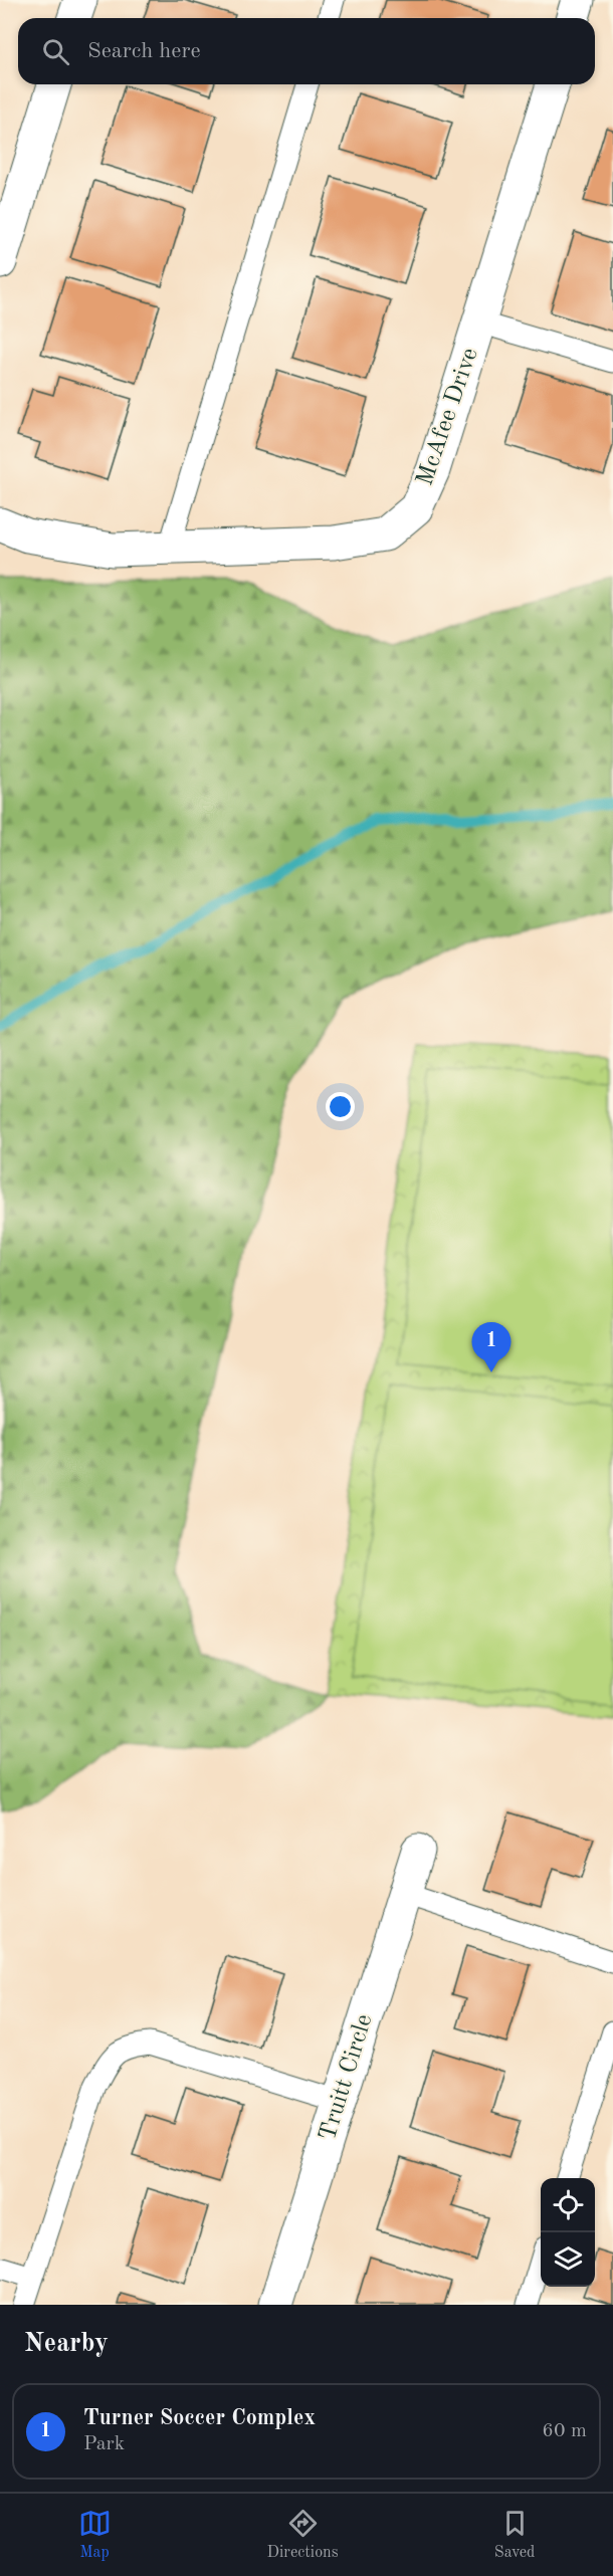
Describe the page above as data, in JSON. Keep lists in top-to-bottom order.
{
  "streets": {
    "street": ["McAfee Drive", "Truitt Circle"]
  },
  "page": {
    "search": "Search here",
    "pins": "1",
    "heading": "Nearby",
    "list": [
      {
        "mark": "1",
        "name": "Turner Soccer Complex",
        "note": "Park",
        "value": "60 m"
      }
    ],
    "nav": ["Map", "Directions", "Saved"]
  }
}
